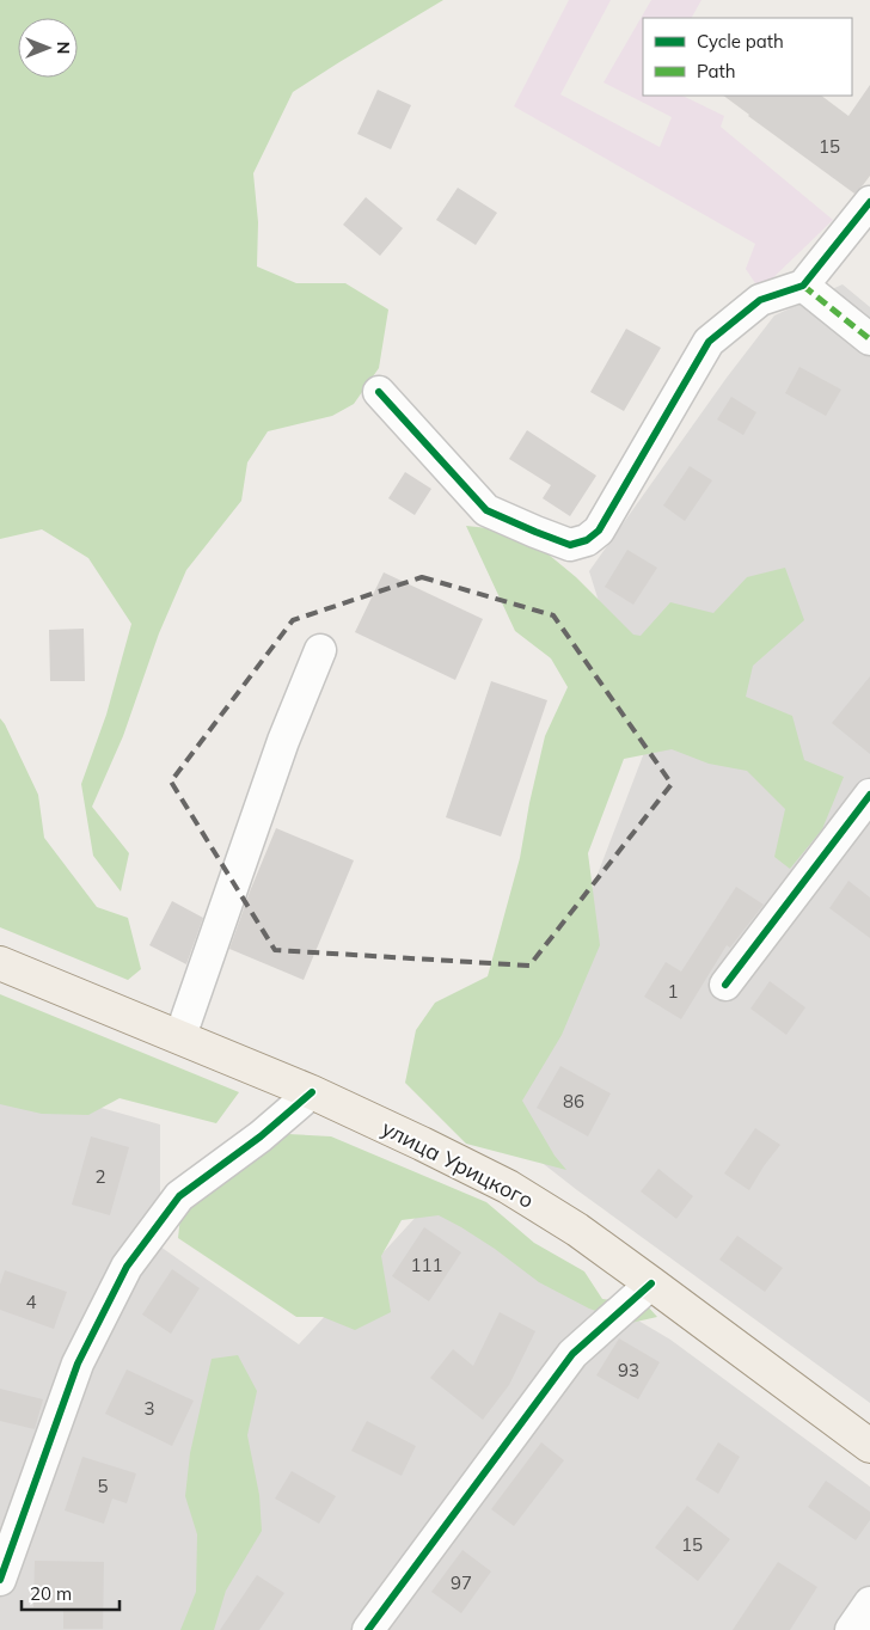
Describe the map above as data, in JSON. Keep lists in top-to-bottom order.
{
  "streets": {
    "main road": ["улица Урицкого"]
  },
  "house_numbers": [
    "15",
    "1",
    "86",
    "2",
    "111",
    "4",
    "93",
    "3",
    "5",
    "15",
    "97"
  ],
  "legend": ["Cycle path", "Path"],
  "scale_bar": "20 m",
  "north": "right"
}
